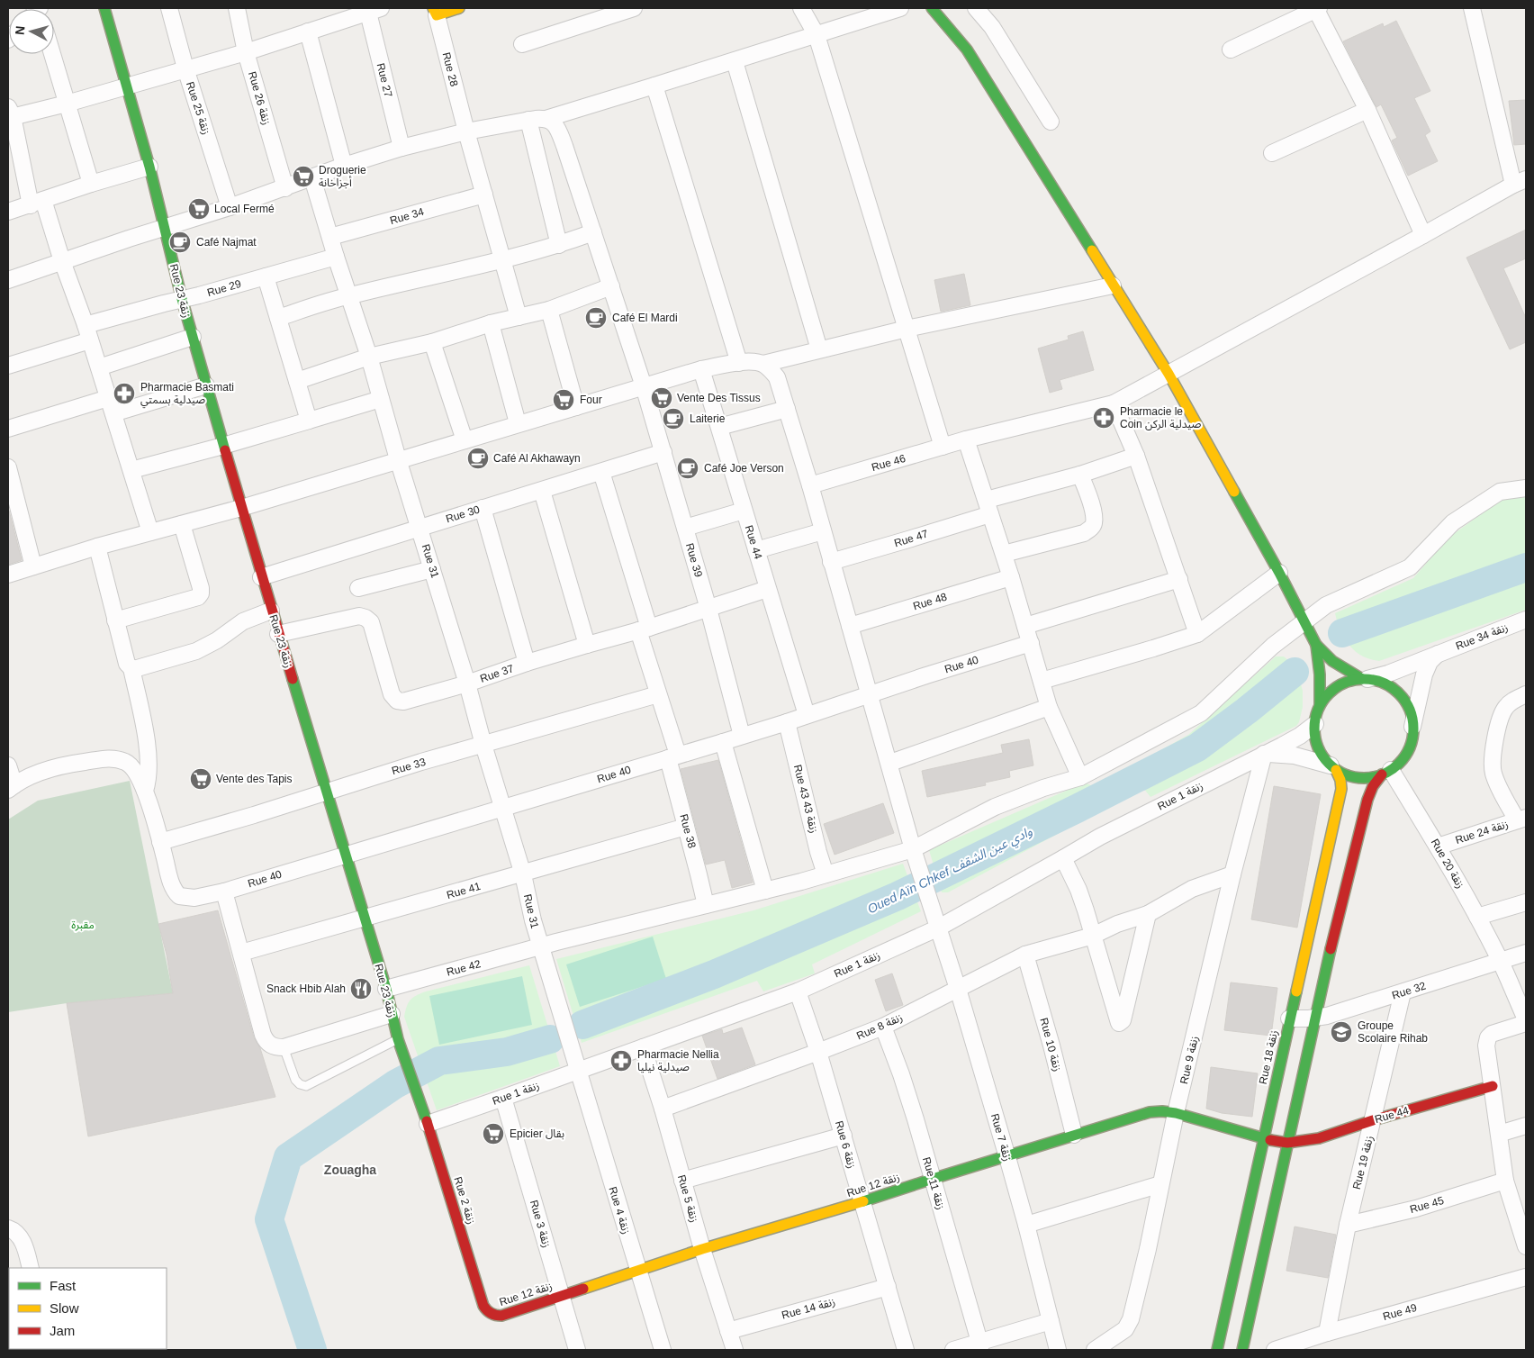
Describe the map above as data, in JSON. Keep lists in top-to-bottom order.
{
  "streets": {
    "street": [
      "Rue 28",
      "Rue 27",
      "Rue 26 زنقة",
      "Rue 25 زنقة",
      "Rue 34",
      "Rue 29",
      "Rue 23 زنقة",
      "Rue 46",
      "Rue 30",
      "Rue 47",
      "Rue 44",
      "Rue 39",
      "Rue 31",
      "Rue 48",
      "Rue 34 زنقة",
      "Rue 40",
      "Rue 37",
      "Rue 33",
      "Rue 1 زنقة",
      "Rue 43 زنقة 43",
      "Rue 38",
      "Rue 24 زنقة",
      "Rue 20 زنقة",
      "Rue 41",
      "Rue 42",
      "Rue 32",
      "Rue 8 زنقة",
      "Rue 10 زنقة",
      "Rue 18 زنقة",
      "Rue 9 زنقة",
      "Rue 7 زنقة",
      "Rue 6 زنقة",
      "Rue 19 زنقة",
      "Rue 11 زنقة",
      "Rue 12 زنقة",
      "Rue 5 زنقة",
      "Rue 2 زنقة",
      "Rue 45",
      "Rue 4 زنقة",
      "Rue 3 زنقة",
      "Rue 14 زنقة",
      "Rue 49"
    ]
  },
  "crossings": [
    ["Rue 28", "Rue 34"],
    ["Rue 34", "Rue 31"],
    ["Rue 29", "Rue 23 زنقة"],
    ["Rue 29", "Rue 31"],
    ["Rue 23 زنقة", "Rue 30"],
    ["Rue 23 زنقة", "Rue 40"],
    ["Rue 23 زنقة", "Rue 37"],
    ["Rue 23 زنقة", "Rue 33"],
    ["Rue 23 زنقة", "Rue 41"],
    ["Rue 23 زنقة", "Rue 42"],
    ["Rue 23 زنقة", "Rue 2 زنقة"],
    ["Rue 46", "Rue 7 زنقة"],
    ["Rue 30", "Rue 39"],
    ["Rue 30", "Rue 31"],
    ["Rue 30", "Rue 38"],
    ["Rue 47", "Rue 7 زنقة"],
    ["Rue 44", "Rue 40"],
    ["Rue 44", "Rue 37"],
    ["Rue 44", "Rue 18 زنقة"],
    ["Rue 44", "Rue 19 زنقة"],
    ["Rue 44", "Rue 12 زنقة"],
    ["Rue 39", "Rue 40"],
    ["Rue 39", "Rue 37"],
    ["Rue 31", "Rue 40"],
    ["Rue 31", "Rue 37"],
    ["Rue 31", "Rue 33"],
    ["Rue 31", "Rue 1 زنقة"],
    ["Rue 31", "Rue 41"],
    ["Rue 31", "Rue 42"],
    ["Rue 31", "Rue 4 زنقة"],
    ["Rue 48", "Rue 7 زنقة"],
    ["Rue 34 زنقة", "Rue 1 زنقة"],
    ["Rue 34 زنقة", "Rue 20 زنقة"],
    ["Rue 34 زنقة", "Rue 18 زنقة"],
    ["Rue 40", "Rue 33"],
    ["Rue 40", "Rue 43 زنقة 43"],
    ["Rue 40", "Rue 38"],
    ["Rue 40", "Rue 7 زنقة"],
    ["Rue 37", "Rue 38"],
    ["Rue 33", "Rue 38"],
    ["Rue 1 زنقة", "Rue 20 زنقة"],
    ["Rue 1 زنقة", "Rue 18 زنقة"],
    ["Rue 1 زنقة", "Rue 9 زنقة"],
    ["Rue 1 زنقة", "Rue 7 زنقة"],
    ["Rue 1 زنقة", "Rue 6 زنقة"],
    ["Rue 1 زنقة", "Rue 5 زنقة"],
    ["Rue 1 زنقة", "Rue 2 زنقة"],
    ["Rue 1 زنقة", "Rue 4 زنقة"],
    ["Rue 1 زنقة", "Rue 3 زنقة"],
    ["Rue 43 زنقة 43", "Rue 42"],
    ["Rue 38", "Rue 41"],
    ["Rue 38", "Rue 42"],
    ["Rue 24 زنقة", "Rue 20 زنقة"],
    ["Rue 20 زنقة", "Rue 32"],
    ["Rue 20 زنقة", "Rue 18 زنقة"],
    ["Rue 42", "Rue 7 زنقة"],
    ["Rue 32", "Rue 18 زنقة"],
    ["Rue 32", "Rue 19 زنقة"],
    ["Rue 8 زنقة", "Rue 10 زنقة"],
    ["Rue 8 زنقة", "Rue 9 زنقة"],
    ["Rue 8 زنقة", "Rue 7 زنقة"],
    ["Rue 8 زنقة", "Rue 6 زنقة"],
    ["Rue 8 زنقة", "Rue 11 زنقة"],
    ["Rue 8 زنقة", "Rue 5 زنقة"],
    ["Rue 10 زنقة", "Rue 12 زنقة"],
    ["Rue 18 زنقة", "Rue 12 زنقة"],
    ["Rue 9 زنقة", "Rue 12 زنقة"],
    ["Rue 7 زنقة", "Rue 12 زنقة"],
    ["Rue 6 زنقة", "Rue 12 زنقة"],
    ["Rue 6 زنقة", "Rue 14 زنقة"],
    ["Rue 19 زنقة", "Rue 45"],
    ["Rue 19 زنقة", "Rue 49"],
    ["Rue 11 زنقة", "Rue 12 زنقة"],
    ["Rue 12 زنقة", "Rue 5 زنقة"],
    ["Rue 12 زنقة", "Rue 2 زنقة"],
    ["Rue 12 زنقة", "Rue 4 زنقة"],
    ["Rue 12 زنقة", "Rue 3 زنقة"],
    ["Rue 5 زنقة", "Rue 14 زنقة"]
  ],
  "districts": ["Zouagha"],
  "water": ["Oued Aïn Chkef وادي عين الشقف"],
  "parks": ["مقبرة"],
  "places": {
    "supermarket": [
      "Droguerie أجزاخانة",
      "Local Fermé",
      "Vente Des Tissus",
      "Four",
      "Vente des Tapis",
      "Epicier بقال"
    ],
    "cafe": [
      "Café Najmat",
      "Café El Mardi",
      "Laiterie",
      "Café Al Akhawayn",
      "Café Joe Verson"
    ],
    "pharmacy": ["Pharmacie Basmati صيدلية بسمتي", "Pharmacie le Coin صيدلية الركن", "Pharmacie Nellia صيدلية نيليا"],
    "restaurant": ["Snack Hbib Alah"],
    "school or university": ["Groupe Scolaire Rihab"]
  },
  "legend": ["Fast", "Slow", "Jam"],
  "north": "left"
}
